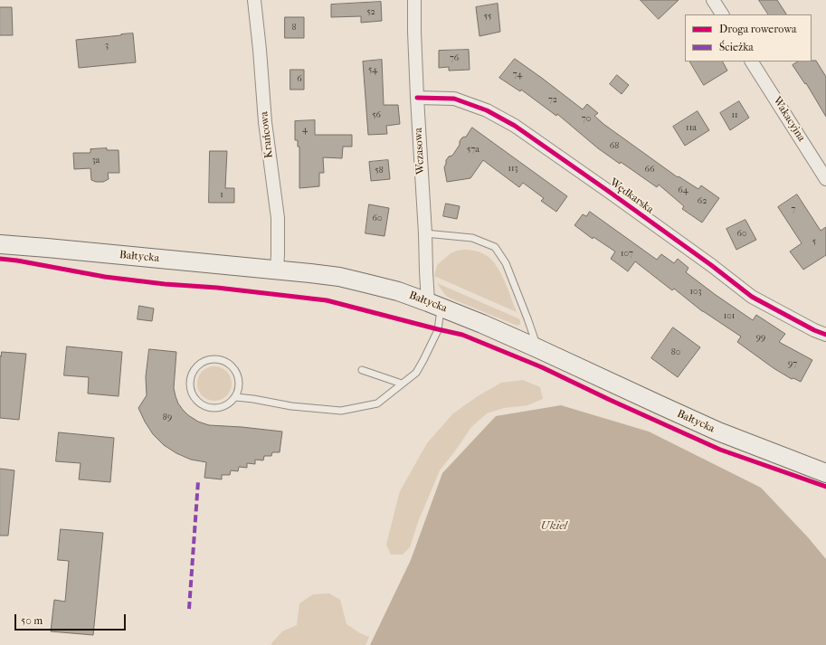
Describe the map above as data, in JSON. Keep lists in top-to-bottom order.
{
  "streets": {
    "main road": ["Bałtycka"],
    "street": [
      "Wakacyjna",
      "Krańcowa",
      "Wczasowa",
      "Wędkarska"
    ]
  },
  "crossings": [
    ["Krańcowa", "Bałtycka"],
    ["Wczasowa", "Wędkarska"],
    ["Wczasowa", "Bałtycka"]
  ],
  "water": ["Ukiel"],
  "house_numbers": [
    "52",
    "55",
    "8",
    "3",
    "76",
    "54",
    "74",
    "6",
    "72",
    "56",
    "11",
    "70",
    "11a",
    "4",
    "68",
    "57a",
    "3a",
    "113",
    "66",
    "58",
    "64",
    "1",
    "62",
    "7",
    "60",
    "60",
    "5",
    "107",
    "103",
    "101",
    "99",
    "80",
    "97",
    "89"
  ],
  "legend": ["Droga rowerowa", "Ścieżka"],
  "scale_bar": "50 m"
}
